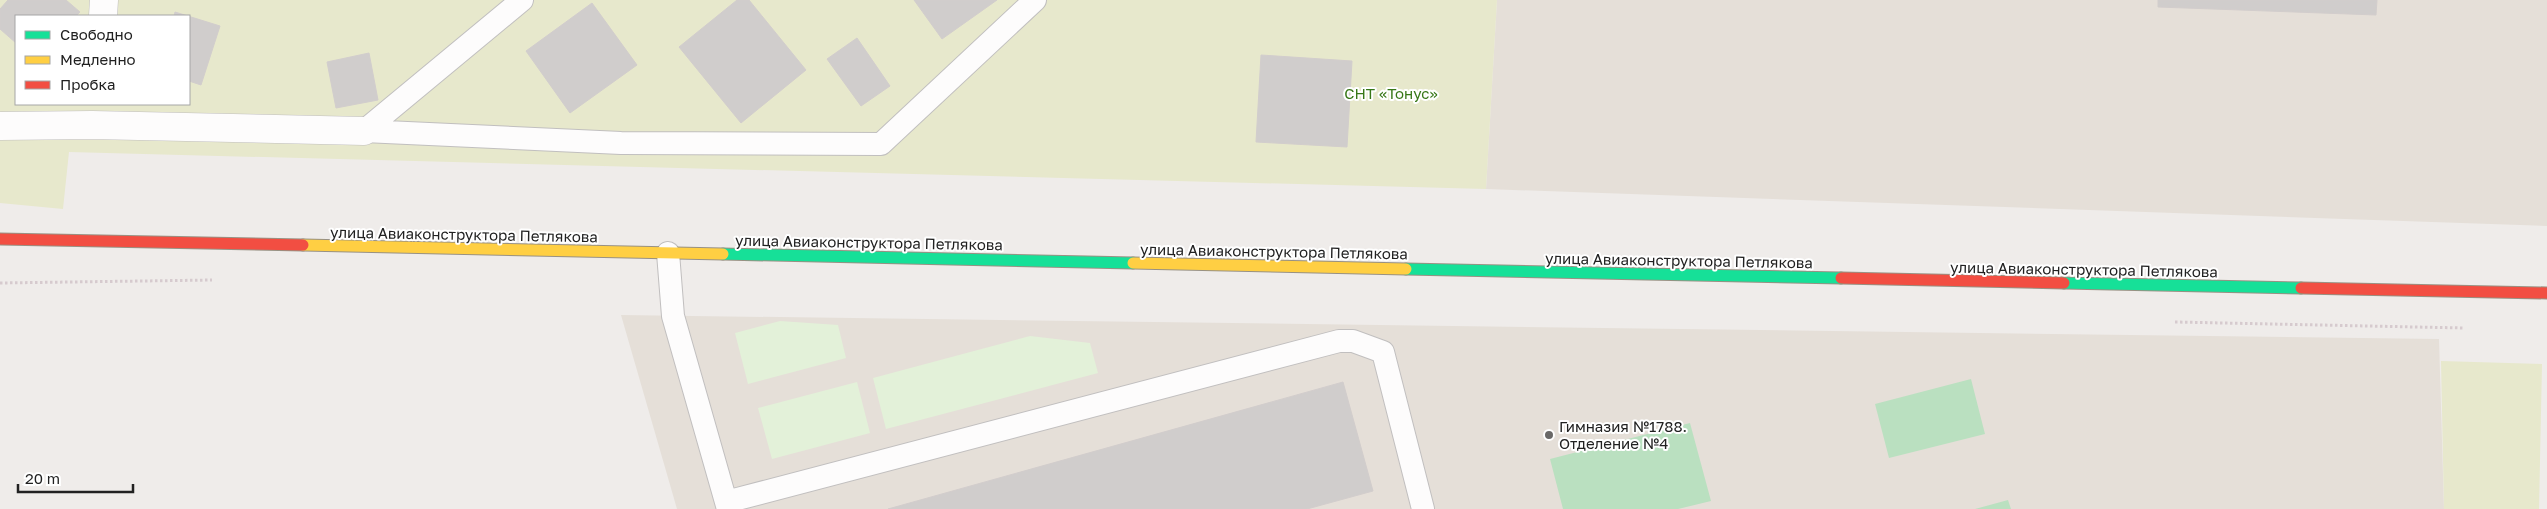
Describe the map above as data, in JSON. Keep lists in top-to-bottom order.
{
  "streets": {
    "street": ["улица Авиаконструктора Петлякова"]
  },
  "parks": ["СНТ «Тонус»"],
  "places": ["Гимназия №1788. Отделение №4"],
  "legend": ["Свободно", "Медленно", "Пробка"],
  "scale_bar": "20 m"
}
